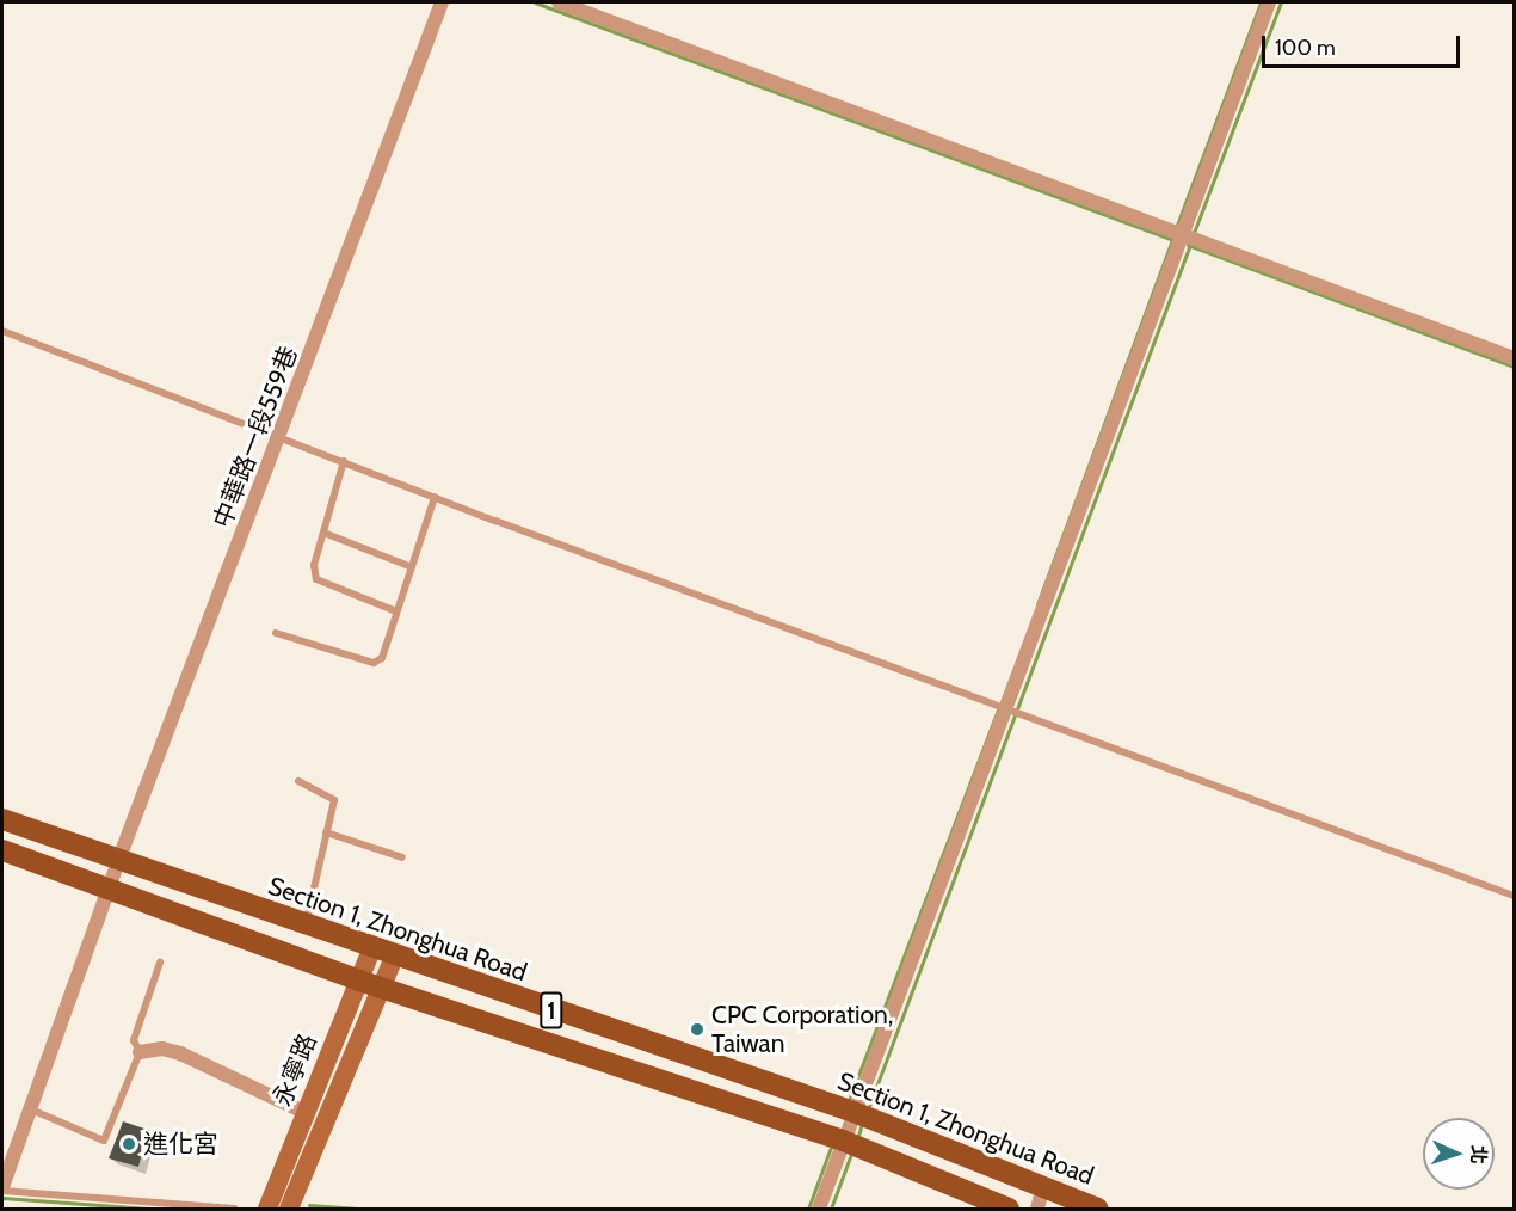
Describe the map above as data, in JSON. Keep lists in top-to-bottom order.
{
  "streets": {
    "main road": ["Section 1, Zhonghua Road", "1"],
    "street": ["中華路一段559巷", "永寧路"]
  },
  "crossings": [
    ["中華路一段559巷", "Section 1, Zhonghua Road"],
    ["中華路一段559巷", "1"],
    ["Section 1, Zhonghua Road", "永寧路"],
    ["1", "永寧路"]
  ],
  "places": ["CPC Corporation, Taiwan", "進化宮"],
  "scale_bar": "100 m",
  "north": "right"
}
